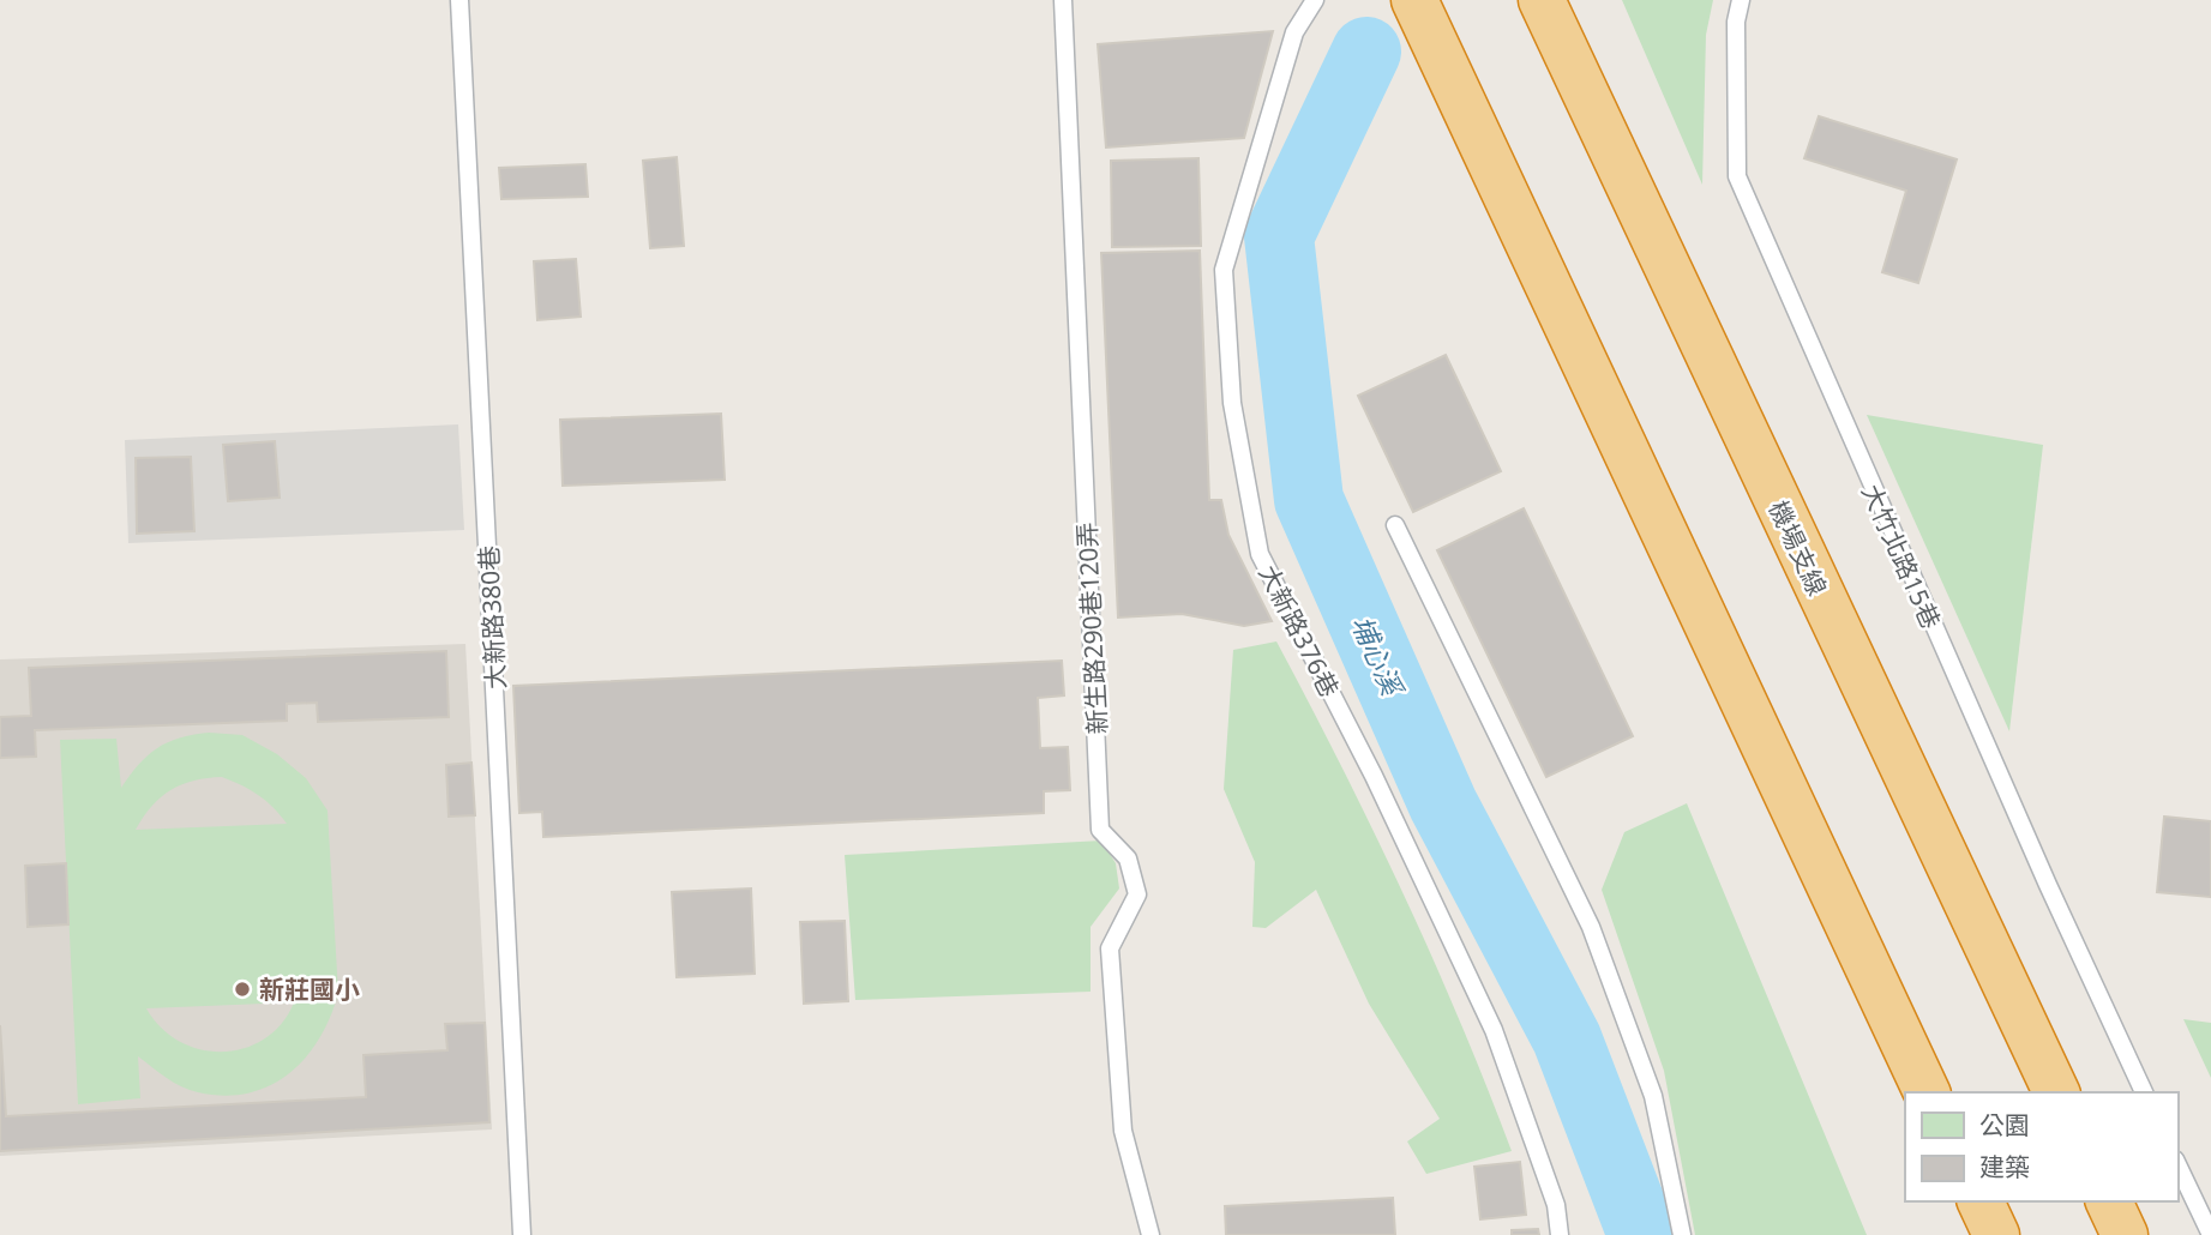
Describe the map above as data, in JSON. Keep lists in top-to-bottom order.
{
  "streets": {
    "highway": ["機場支線"],
    "lane": [
      "大竹北路15巷",
      "大新路380巷",
      "新生路290巷120弄",
      "大新路376巷"
    ]
  },
  "water": ["埔心溪"],
  "places": ["新莊國小"],
  "legend": ["公園", "建築"]
}
